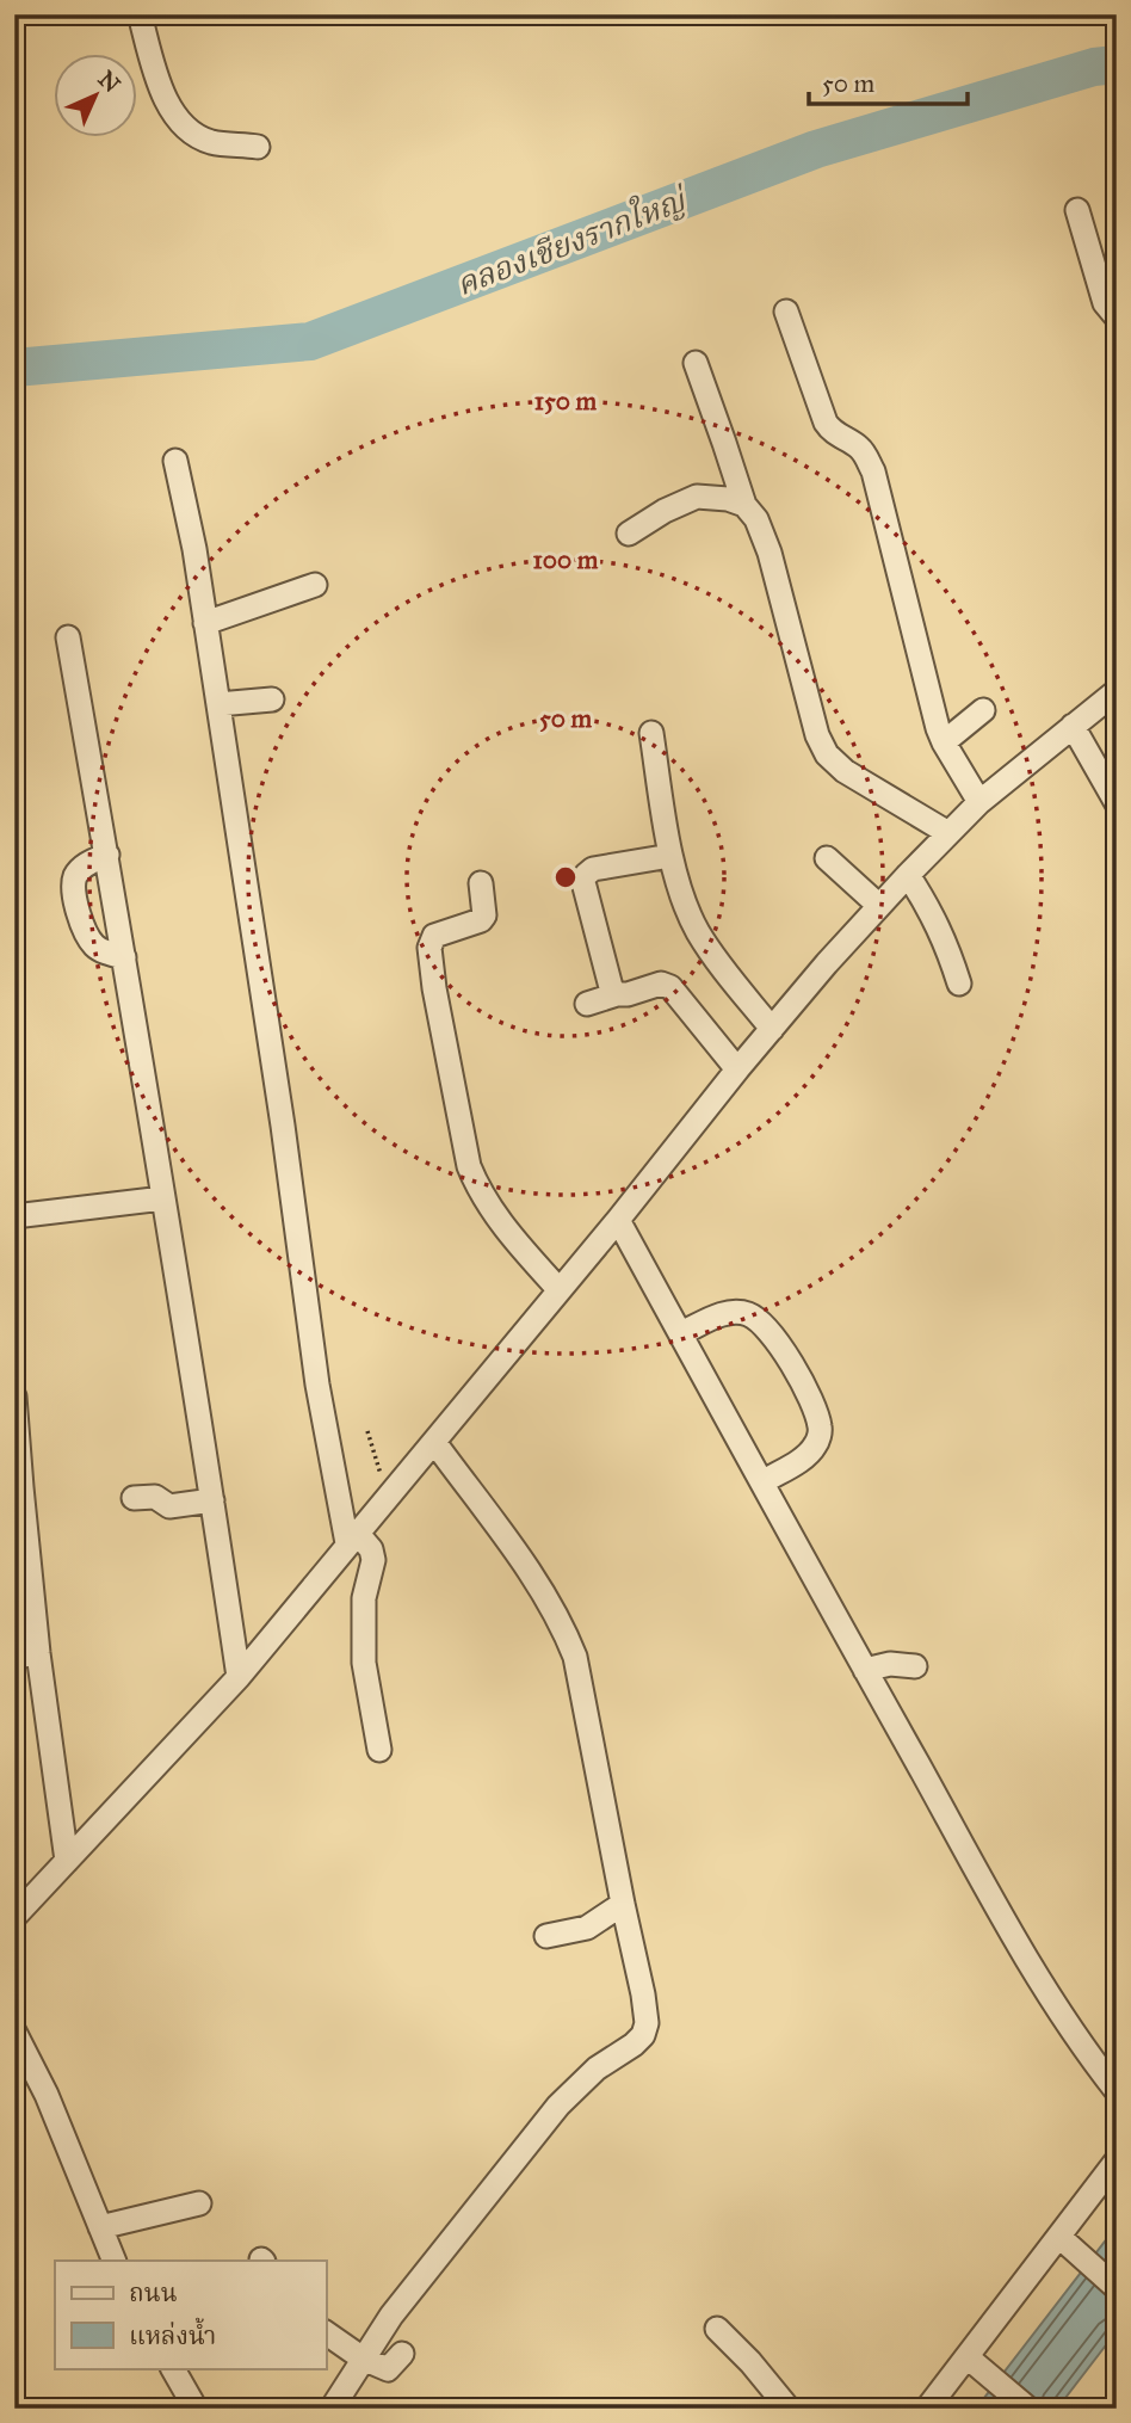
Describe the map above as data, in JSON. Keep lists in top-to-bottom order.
{
  "water": ["คลองเชียงรากใหญ่"],
  "legend": ["ถนน", "แหล่งน้ำ"],
  "scale_bar": "50 m",
  "north": "top right",
  "rings": ["150 m", "100 m", "50 m"]
}
